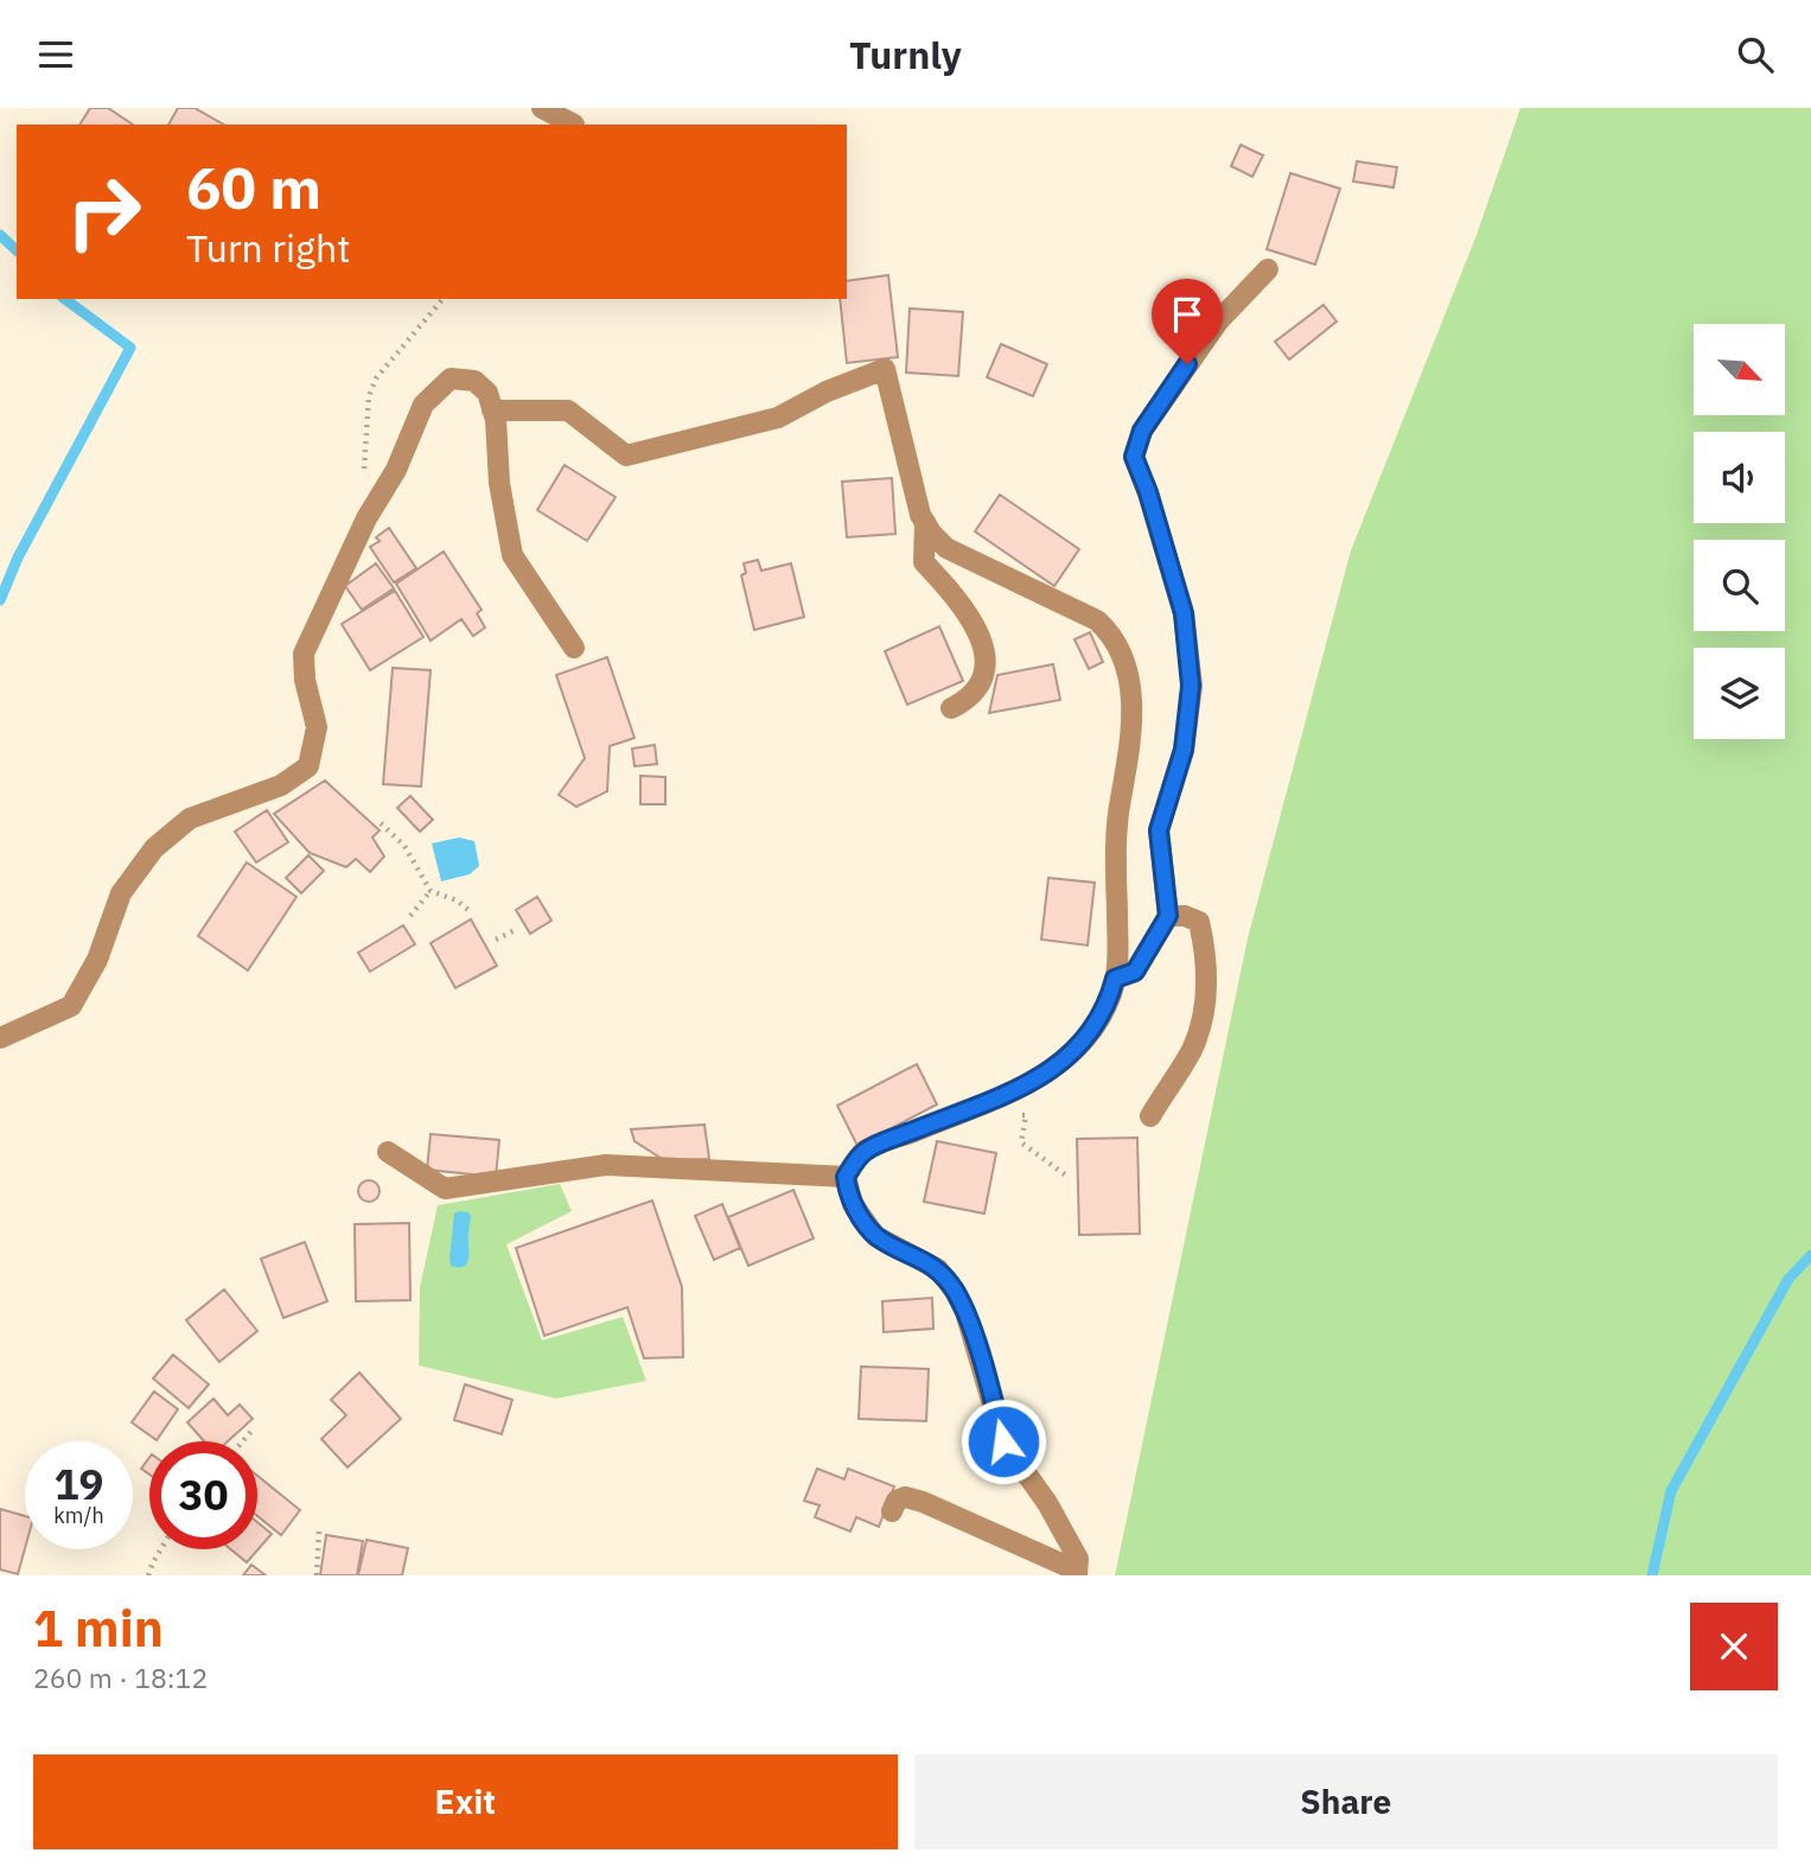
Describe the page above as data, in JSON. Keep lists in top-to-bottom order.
{
  "north": "bottom right",
  "page": {
    "header": "Turnly",
    "turn": ["60 m", "Turn right"],
    "speed": "19 km/h",
    "limit": "30",
    "heading": ["1 min", "260 m · 18:12"],
    "buttons": ["Exit", "Share"]
  }
}
